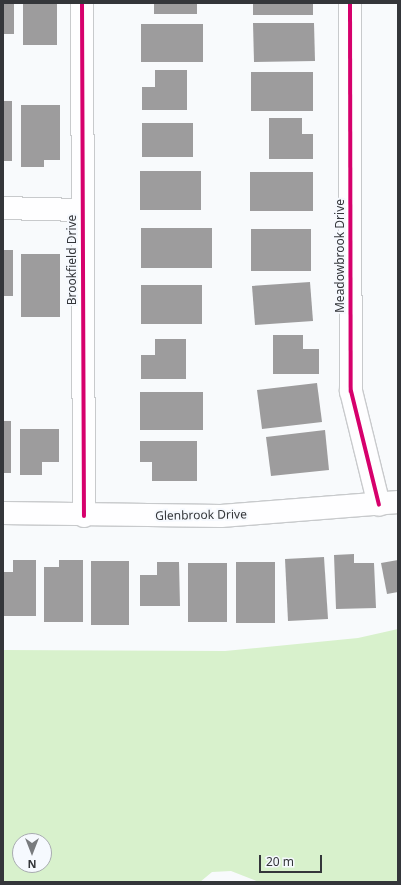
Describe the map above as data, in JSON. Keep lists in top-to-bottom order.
{
  "streets": {
    "street": ["Meadowbrook Drive", "Brookfield Drive", "Glenbrook Drive"]
  },
  "crossings": [
    ["Meadowbrook Drive", "Glenbrook Drive"],
    ["Brookfield Drive", "Glenbrook Drive"]
  ],
  "scale_bar": "20 m",
  "north": "bottom"
}
